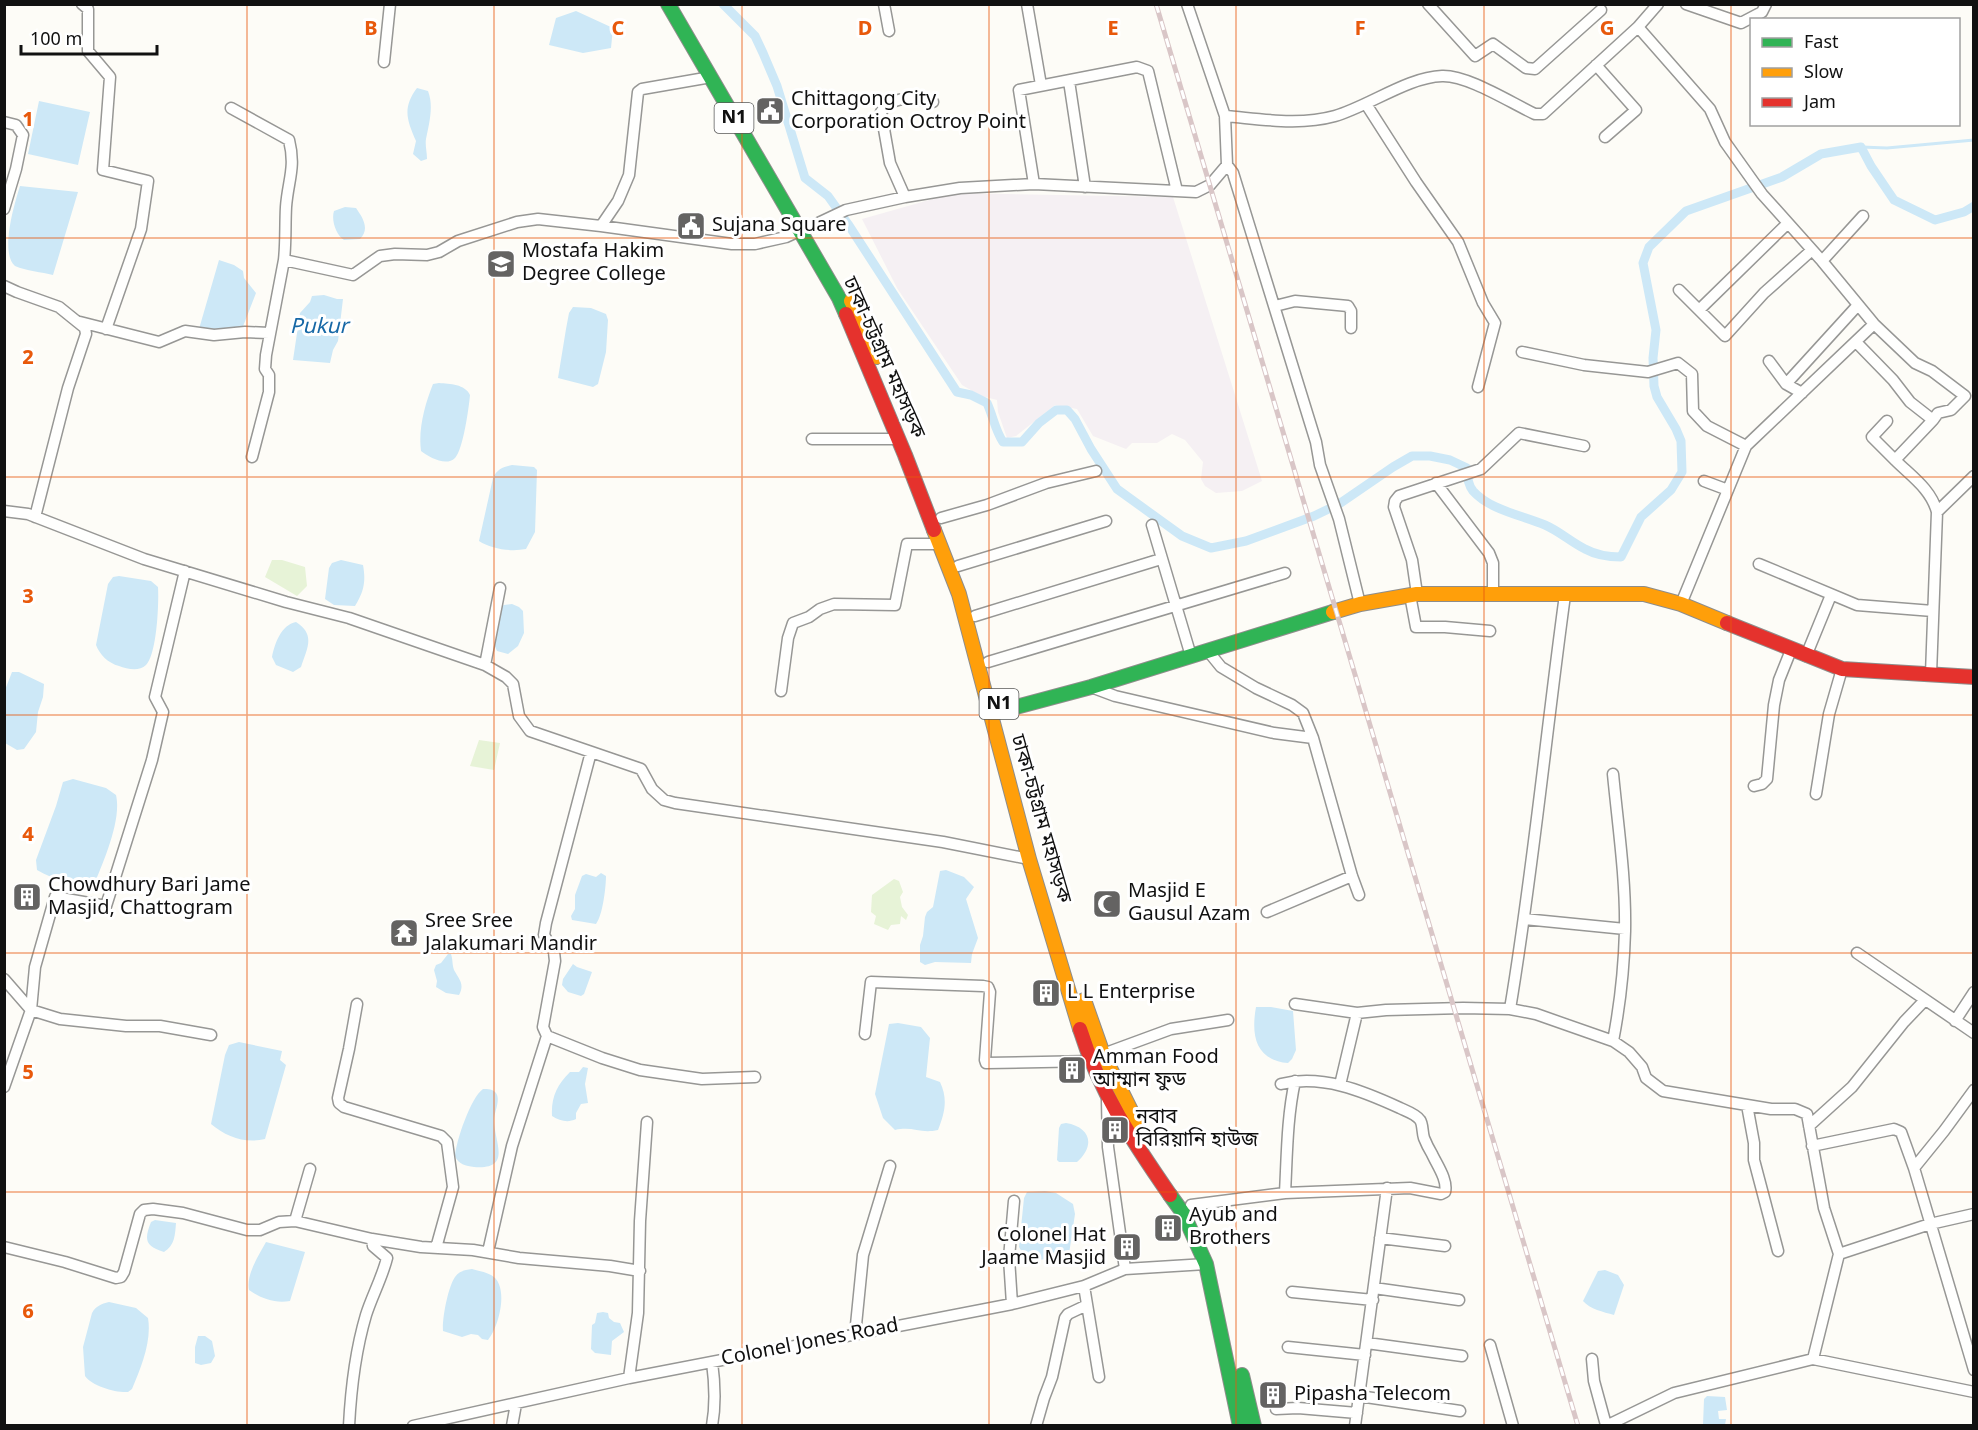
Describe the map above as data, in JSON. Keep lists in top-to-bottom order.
{
  "streets": {
    "main road": ["N1", "ঢাকা-চট্টগ্রাম মহাসড়ক"],
    "street": ["Colonel Jones Road"]
  },
  "crossings": [
    ["ঢাকা-চট্টগ্রাম মহাসড়ক", "Colonel Jones Road"]
  ],
  "water": ["Pukur"],
  "places": {
    "public building": ["Chittagong City Corporation Octroy Point", "Sujana Square"],
    "school or university": ["Mostafa Hakim Degree College"],
    "building": [
      "Chowdhury Bari Jame Masjid, Chattogram",
      "L L Enterprise",
      "Amman Food আম্মান ফুড",
      "নবাব বিরিয়ানি হাউজ",
      "Ayub and Brothers",
      "Colonel Hat Jaame Masjid",
      "Pipasha Telecom"
    ],
    "mosque": ["Masjid E Gausul Azam"],
    "temple": ["Sree Sree Jalakumari Mandir"]
  },
  "legend": ["Fast", "Slow", "Jam"],
  "scale_bar": "100 m",
  "grid": {
    "columns": [
      "B",
      "C",
      "D",
      "E",
      "F",
      "G"
    ],
    "rows": [
      "1",
      "2",
      "3",
      "4",
      "5",
      "6"
    ]
  }
}
